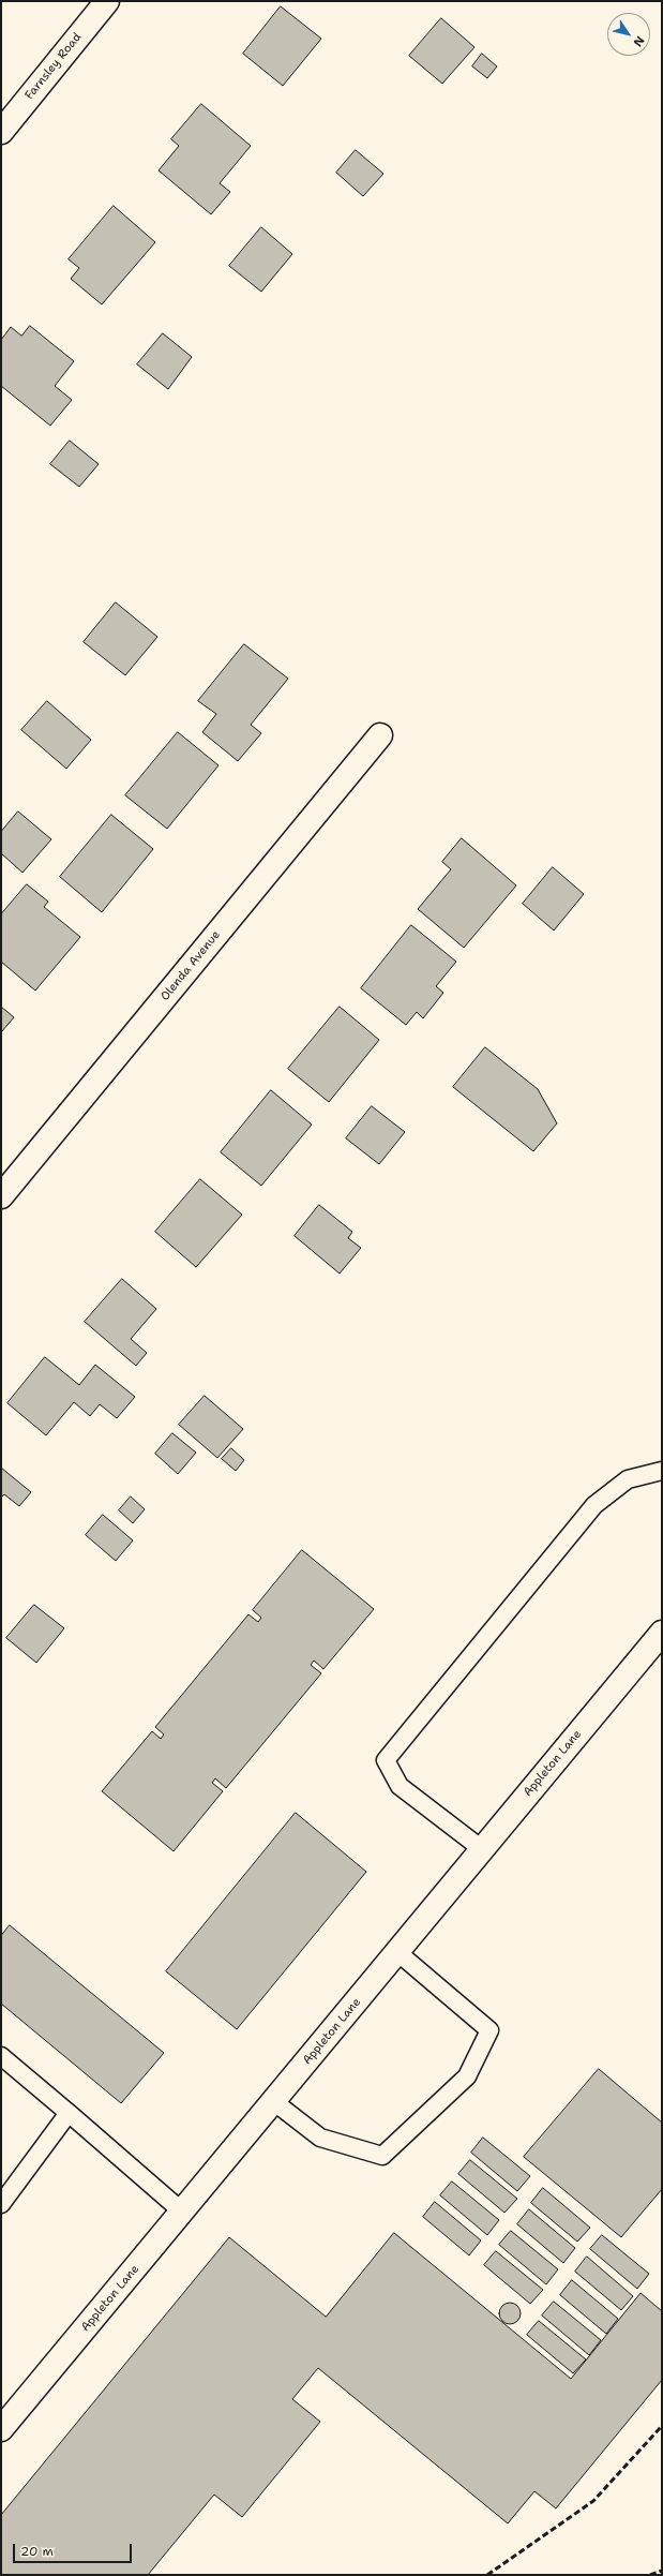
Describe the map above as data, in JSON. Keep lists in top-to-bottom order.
{
  "streets": {
    "street": ["Farnsley Road", "Olenda Avenue", "Appleton Lane"]
  },
  "scale_bar": "20 m",
  "north": "bottom right"
}
